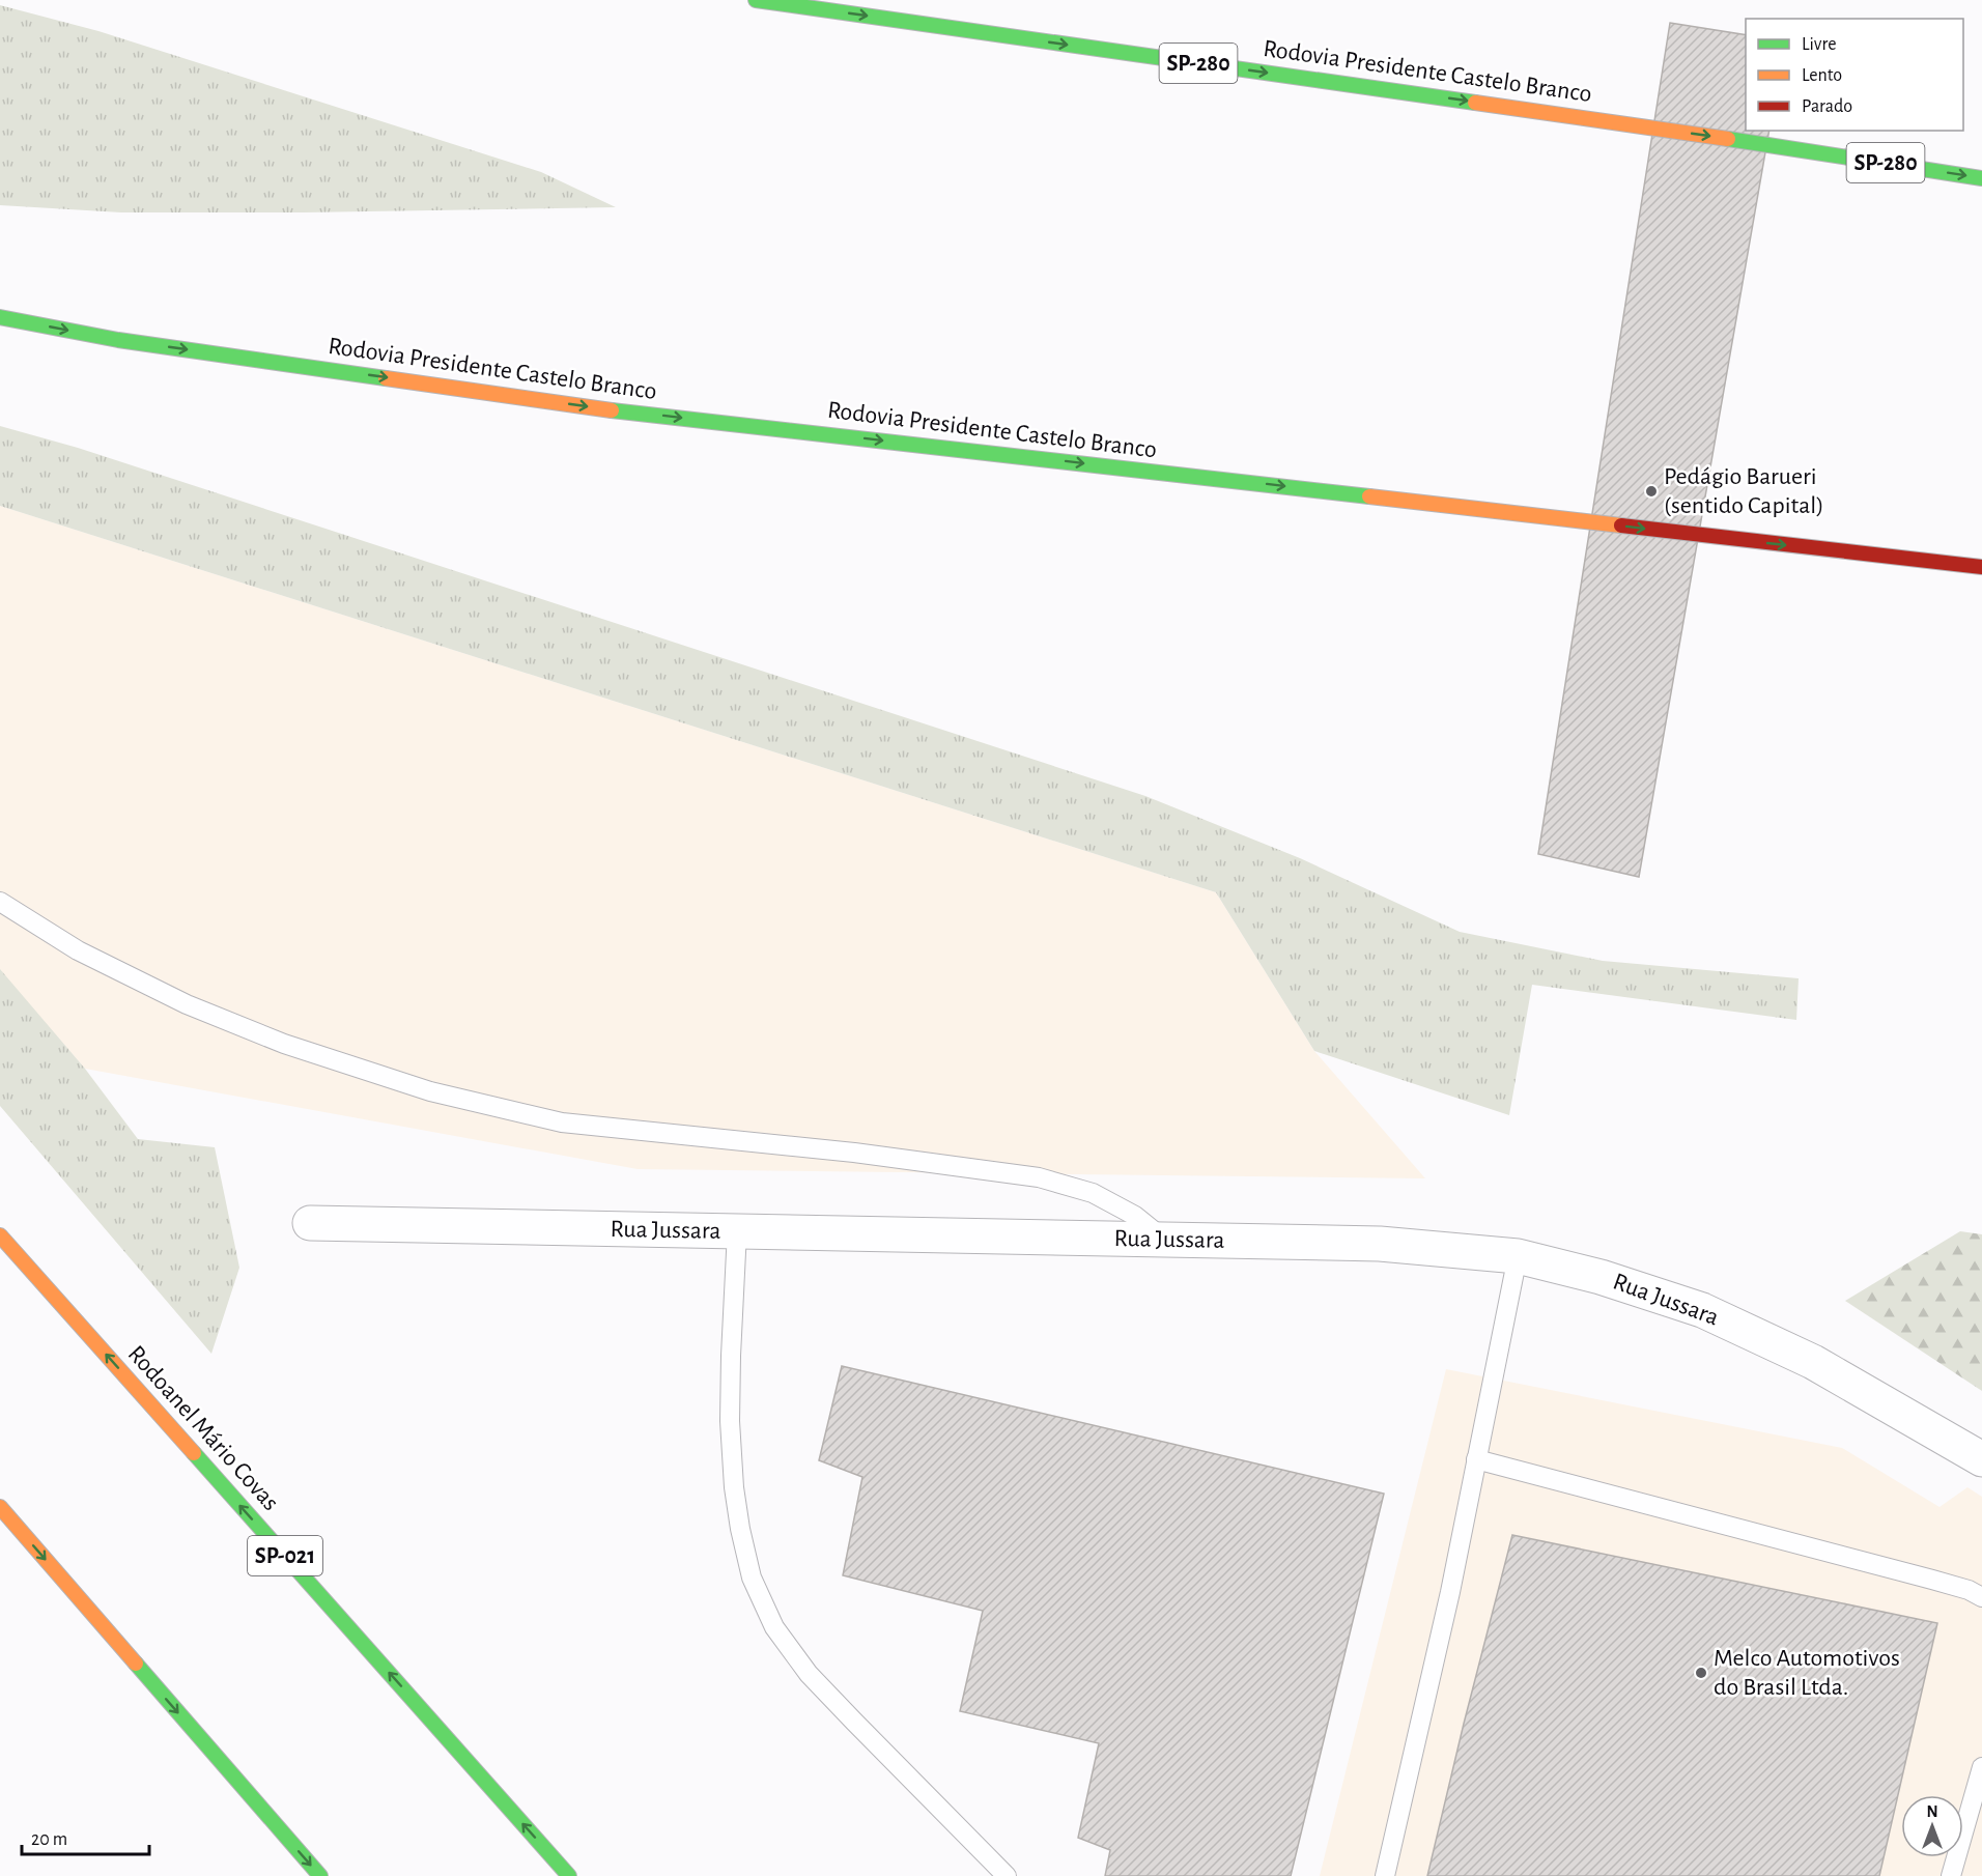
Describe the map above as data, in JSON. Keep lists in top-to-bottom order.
{
  "streets": {
    "highway": [
      "SP-280",
      "Rodovia Presidente Castelo Branco",
      "Rodoanel Mário Covas",
      "SP-021"
    ],
    "street": ["Rua Jussara"]
  },
  "one_way": ["Rodovia Presidente Castelo Branco", "Rodoanel Mário Covas"],
  "places": ["Pedágio Barueri (sentido Capital)", "Melco Automotivos do Brasil Ltda."],
  "legend": ["Livre", "Lento", "Parado"],
  "scale_bar": "20 m",
  "north": "top"
}
